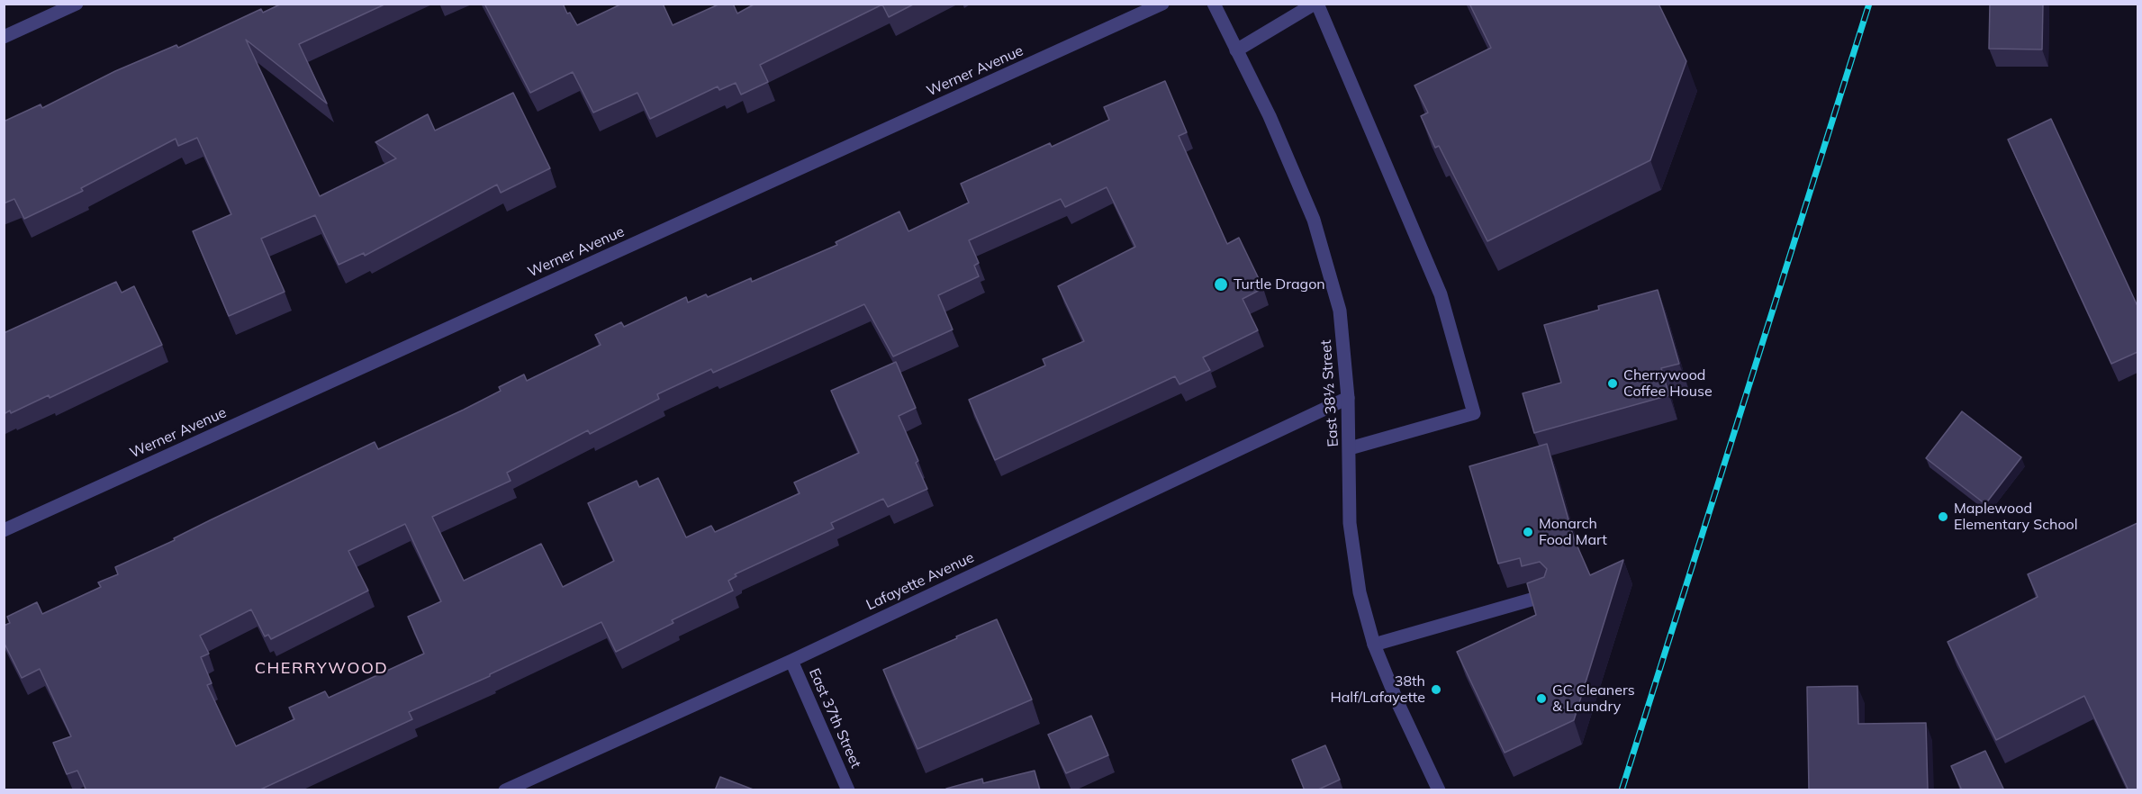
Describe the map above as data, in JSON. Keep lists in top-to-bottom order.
{
  "streets": {
    "street": [
      "Werner Avenue",
      "East 38½ Street",
      "Lafayette Avenue",
      "East 37th Street"
    ]
  },
  "crossings": [
    ["East 38½ Street", "Lafayette Avenue"],
    ["Lafayette Avenue", "East 37th Street"]
  ],
  "districts": ["CHERRYWOOD"],
  "places": [
    "Turtle Dragon",
    "Cherrywood Coffee House",
    "Maplewood Elementary School",
    "Monarch Food Mart",
    "38th Half/Lafayette",
    "GC Cleaners & Laundry"
  ]
}
